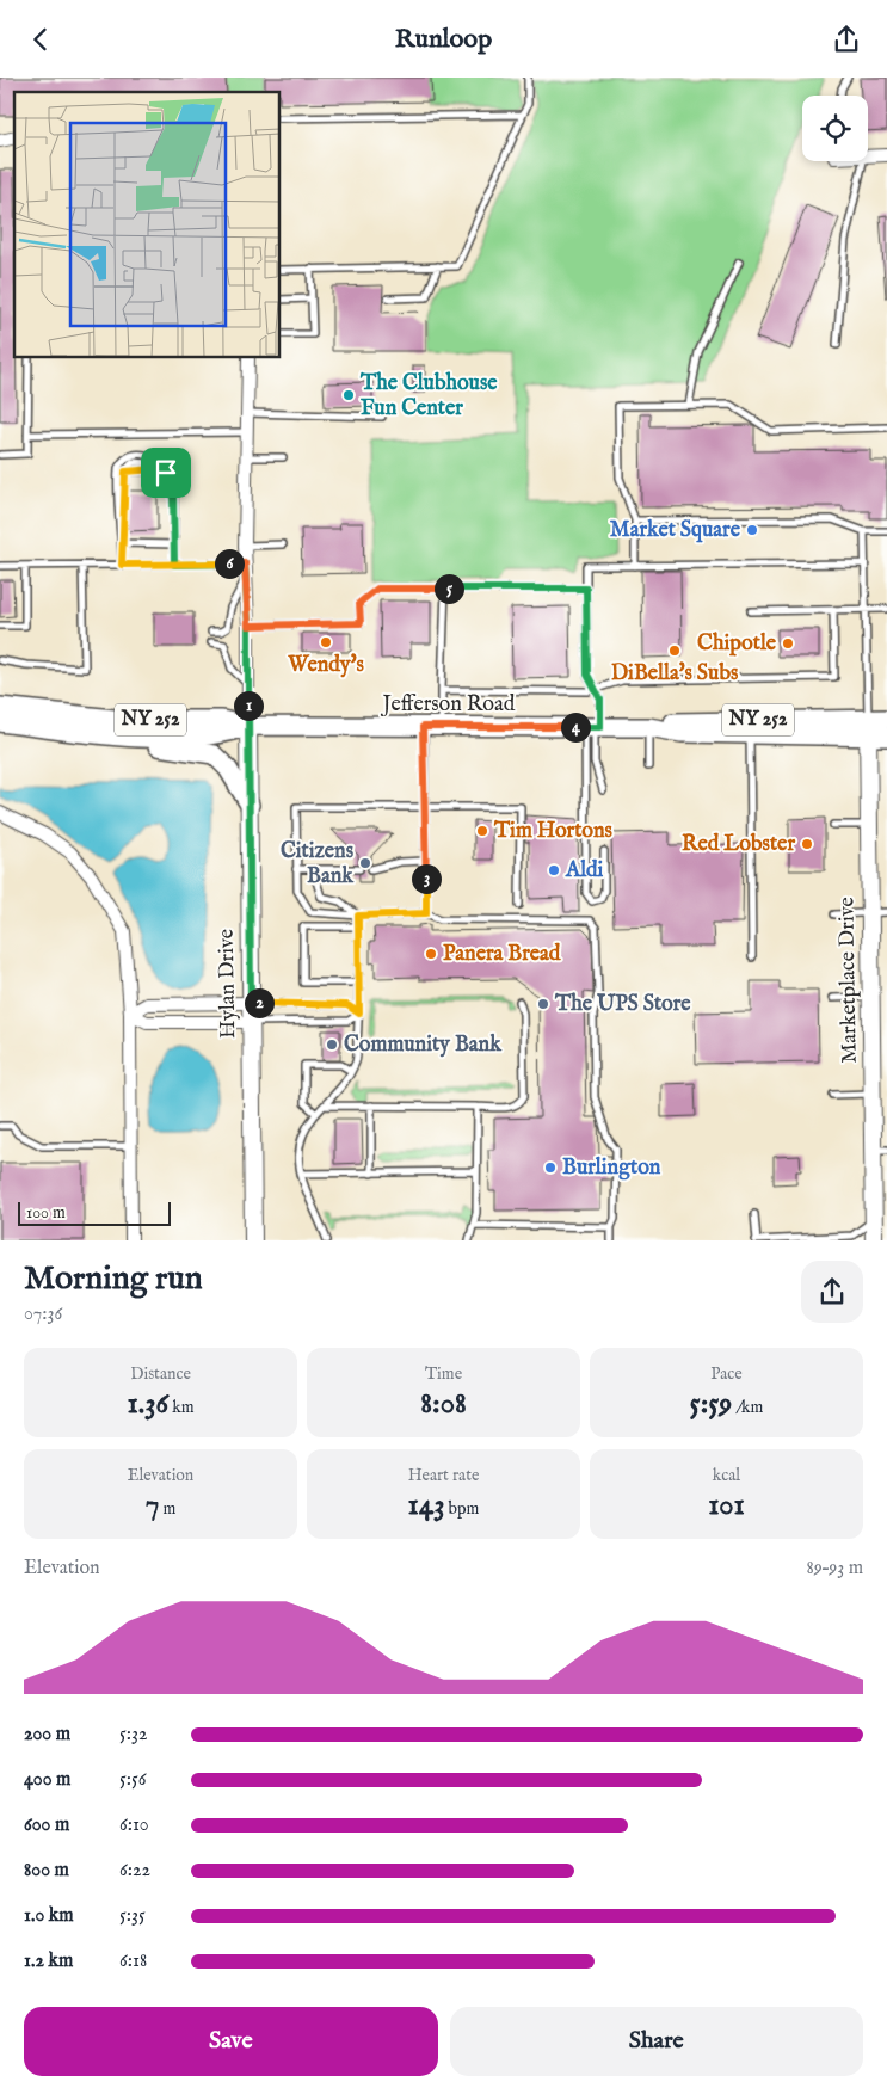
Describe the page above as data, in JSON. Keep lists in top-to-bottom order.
{
  "streets": {
    "main road": ["Jefferson Road", "NY 252"],
    "street": ["Marketplace Drive", "Hylan Drive"]
  },
  "crossings": [
    ["Jefferson Road", "Marketplace Drive"],
    ["Jefferson Road", "Hylan Drive"]
  ],
  "places": [
    "The Clubhouse Fun Center",
    "Market Square",
    "Wendy's",
    "Chipotle",
    "DiBella's Subs",
    "Tim Hortons",
    "Red Lobster",
    "Citizens Bank",
    "Aldi",
    "Panera Bread",
    "The UPS Store",
    "Community Bank",
    "Burlington"
  ],
  "scale_bar": "100 m",
  "page": {
    "header": "Runloop",
    "pins": [
      "6",
      "5",
      "1",
      "4",
      "3",
      "2"
    ],
    "scale": "100 m",
    "heading": ["Morning run", "07:36"],
    "stats": [
      ["Distance", "1.36 km"],
      ["Time", "8:08"],
      ["Pace", "5:59 /km"],
      ["Elevation", "7 m"],
      ["Heart rate", "143 bpm"],
      ["kcal", "101"]
    ],
    "chart": ["Elevation", "89–93 m"],
    "list": [
      {
        "name": "200 m",
        "note": "5:32"
      },
      {
        "name": "400 m",
        "note": "5:56"
      },
      {
        "name": "600 m",
        "note": "6:10"
      },
      {
        "name": "800 m",
        "note": "6:22"
      },
      {
        "name": "1.0 km",
        "note": "5:35"
      },
      {
        "name": "1.2 km",
        "note": "6:18"
      }
    ],
    "buttons": ["Save", "Share"]
  }
}
